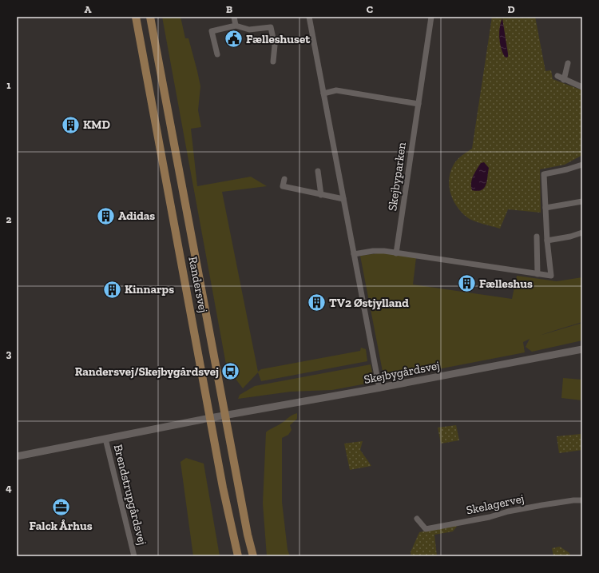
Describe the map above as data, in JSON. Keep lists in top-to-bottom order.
{
  "streets": {
    "main road": ["Randersvej"],
    "street": [
      "Skejbyparken",
      "Skejbygårdsvej",
      "Brendstrupgårdsvej",
      "Skelagervej"
    ]
  },
  "crossings": [
    ["Randersvej", "Skejbygårdsvej"],
    ["Randersvej", "Brendstrupgårdsvej"],
    ["Skejbygårdsvej", "Brendstrupgårdsvej"]
  ],
  "places": {
    "public building": ["Fælleshuset"],
    "building": [
      "KMD",
      "Adidas",
      "Fælleshus",
      "Kinnarps",
      "TV2 Østjylland"
    ],
    "bus stop": ["Randersvej/Skejbygårdsvej"],
    "office": ["Falck Århus"]
  },
  "grid": {
    "columns": [
      "A",
      "B",
      "C",
      "D"
    ],
    "rows": [
      "1",
      "2",
      "3",
      "4"
    ]
  }
}
